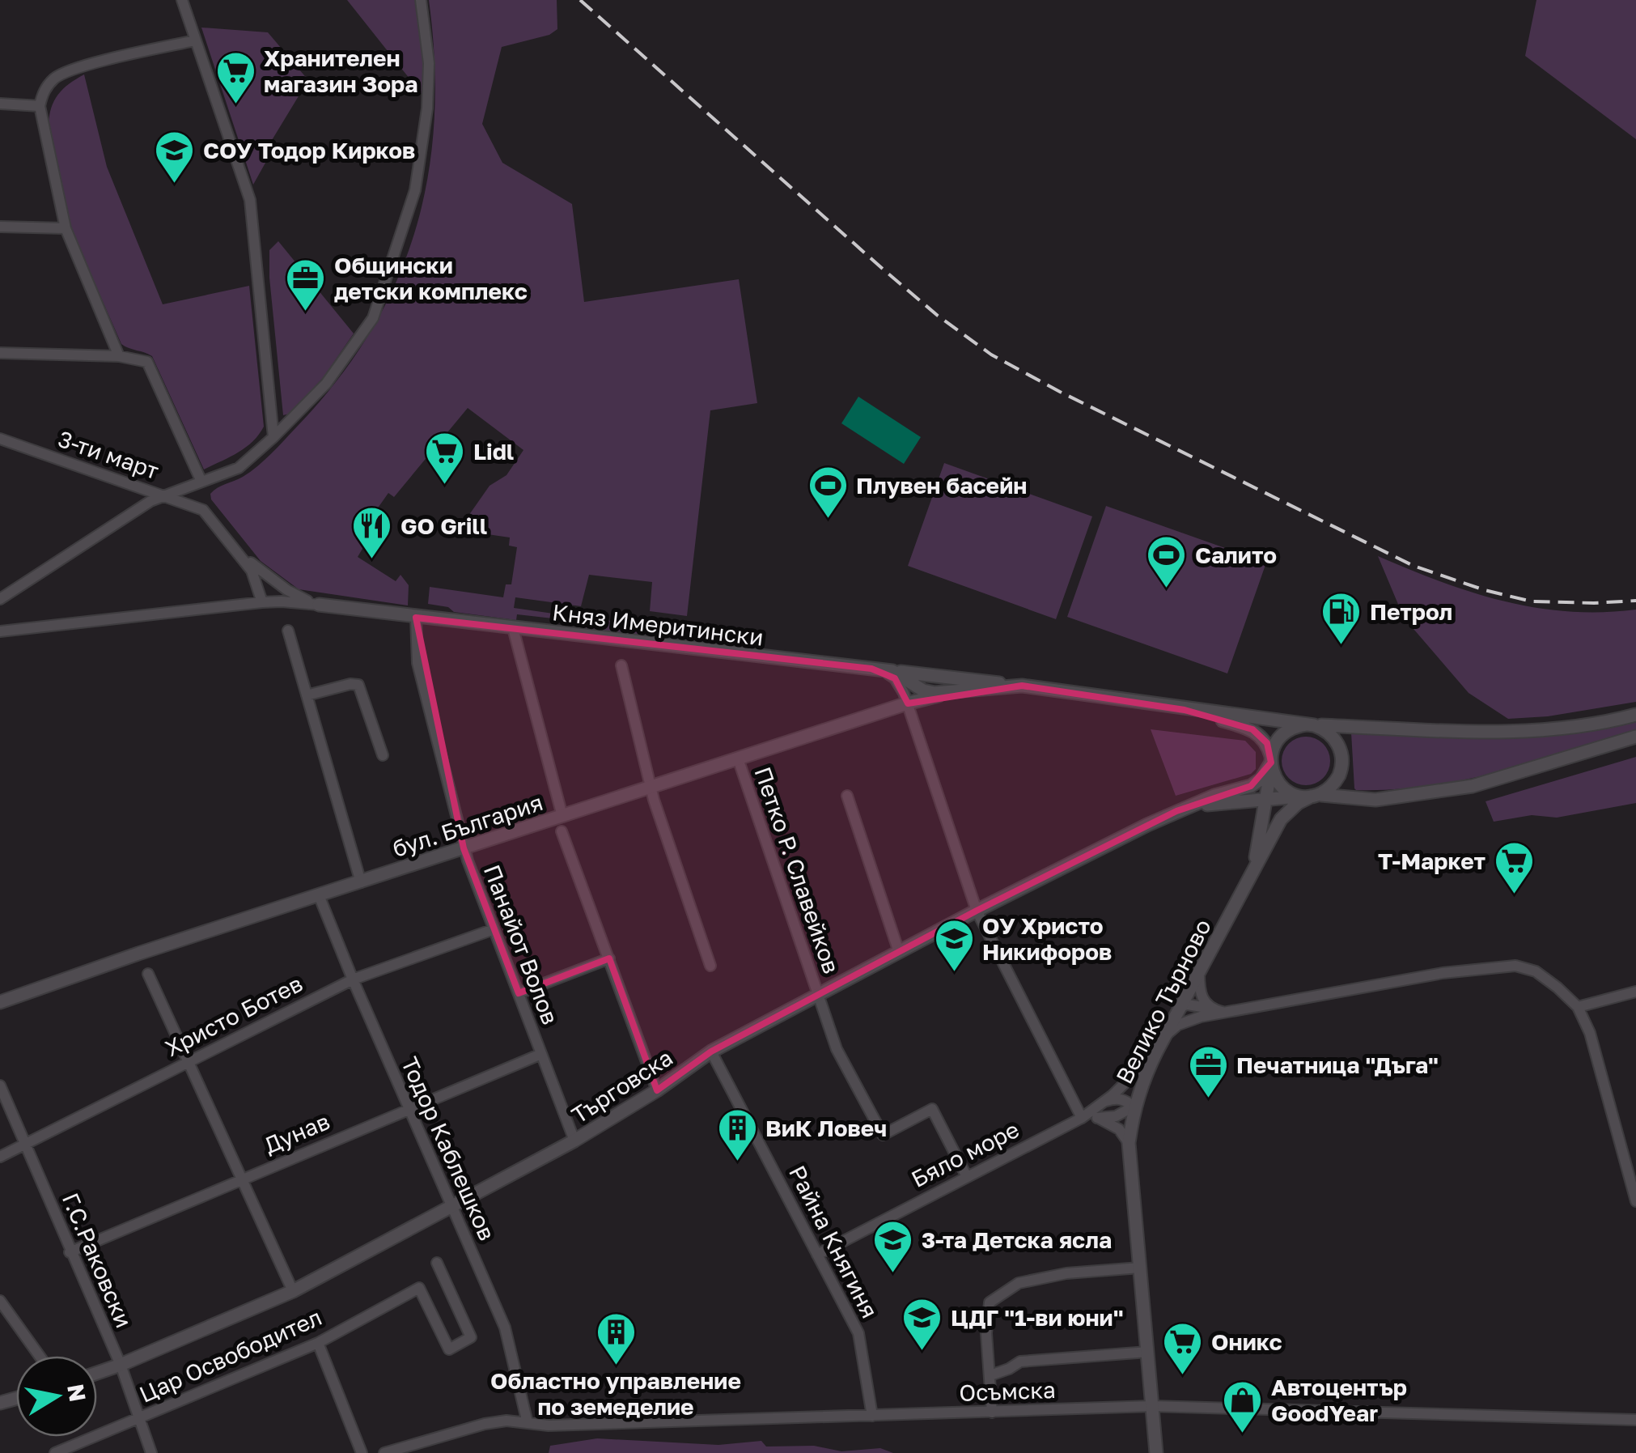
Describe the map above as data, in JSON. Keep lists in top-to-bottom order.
{
  "streets": {
    "street": [
      "3-ти март",
      "Княз Имеритински",
      "бул. България",
      "Петко Р. Славейков",
      "Панайот Волов",
      "Велико Търново",
      "Христо Ботев",
      "Търговска",
      "Дунав",
      "Тодор Каблешков",
      "Бяло море",
      "Райна Княгиня",
      "Г.С.Раковски",
      "Цар Освободител",
      "Осъмска"
    ]
  },
  "crossings": [
    ["Княз Имеритински", "бул. България"],
    ["Княз Имеритински", "Панайот Волов"],
    ["Княз Имеритински", "Велико Търново"],
    ["бул. България", "Петко Р. Славейков"],
    ["бул. България", "Панайот Волов"],
    ["бул. България", "Тодор Каблешков"],
    ["Петко Р. Славейков", "Търговска"],
    ["Петко Р. Славейков", "Бяло море"],
    ["Панайот Волов", "Христо Ботев"],
    ["Панайот Волов", "Търговска"],
    ["Панайот Волов", "Дунав"],
    ["Велико Търново", "Осъмска"],
    ["Христо Ботев", "Тодор Каблешков"],
    ["Христо Ботев", "Г.С.Раковски"],
    ["Търговска", "Тодор Каблешков"],
    ["Търговска", "Райна Княгиня"],
    ["Търговска", "Г.С.Раковски"],
    ["Дунав", "Тодор Каблешков"],
    ["Дунав", "Г.С.Раковски"],
    ["Тодор Каблешков", "Осъмска"],
    ["Бяло море", "Райна Княгиня"],
    ["Райна Княгиня", "Осъмска"],
    ["Г.С.Раковски", "Цар Освободител"]
  ],
  "places": {
    "supermarket": [
      "Хранителен магазин Зора",
      "Lidl",
      "Т-Маркет",
      "Оникс"
    ],
    "school or university": [
      "СОУ Тодор Кирков",
      "ОУ Христо Никифоров",
      "3-та Детска ясла",
      "ЦДГ \"1-ви юни\""
    ],
    "office": ["Общински детски комплекс", "Печатница \"Дъга\""],
    "sports": ["Плувен басейн", "Салито"],
    "restaurant": ["GO Grill"],
    "fuel station": ["Петрол"],
    "building": ["ВиК Ловеч", "Областно управление по земеделие"],
    "shop": ["Автоцентър GoodYear"]
  },
  "north": "right"
}
